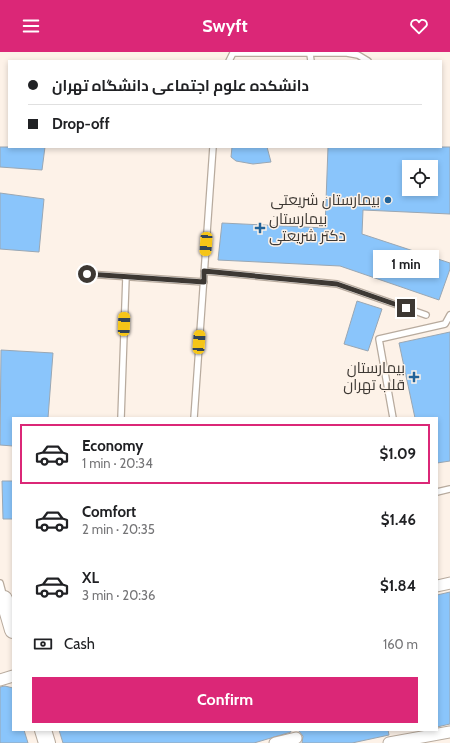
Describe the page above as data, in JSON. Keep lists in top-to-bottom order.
{
  "places": {
    "other": ["بیمارستان شریعتی"],
    "health": ["بیمارستان دکتر شریعتی", "بیمارستان قلب تهران"]
  },
  "page": {
    "header": "Swyft",
    "banner": ["دانشکده علوم اجتماعی دانشگاه تهران", "Drop-off"],
    "bubble": "1 min",
    "list": [
      {
        "name": "Economy",
        "note": "1 min · 20:34",
        "value": "$1.09"
      },
      {
        "name": "Comfort",
        "note": "2 min · 20:35",
        "value": "$1.46"
      },
      {
        "name": "XL",
        "note": "3 min · 20:36",
        "value": "$1.84"
      }
    ],
    "pay": ["Cash", "160 m"],
    "buttons": "Confirm"
  }
}
